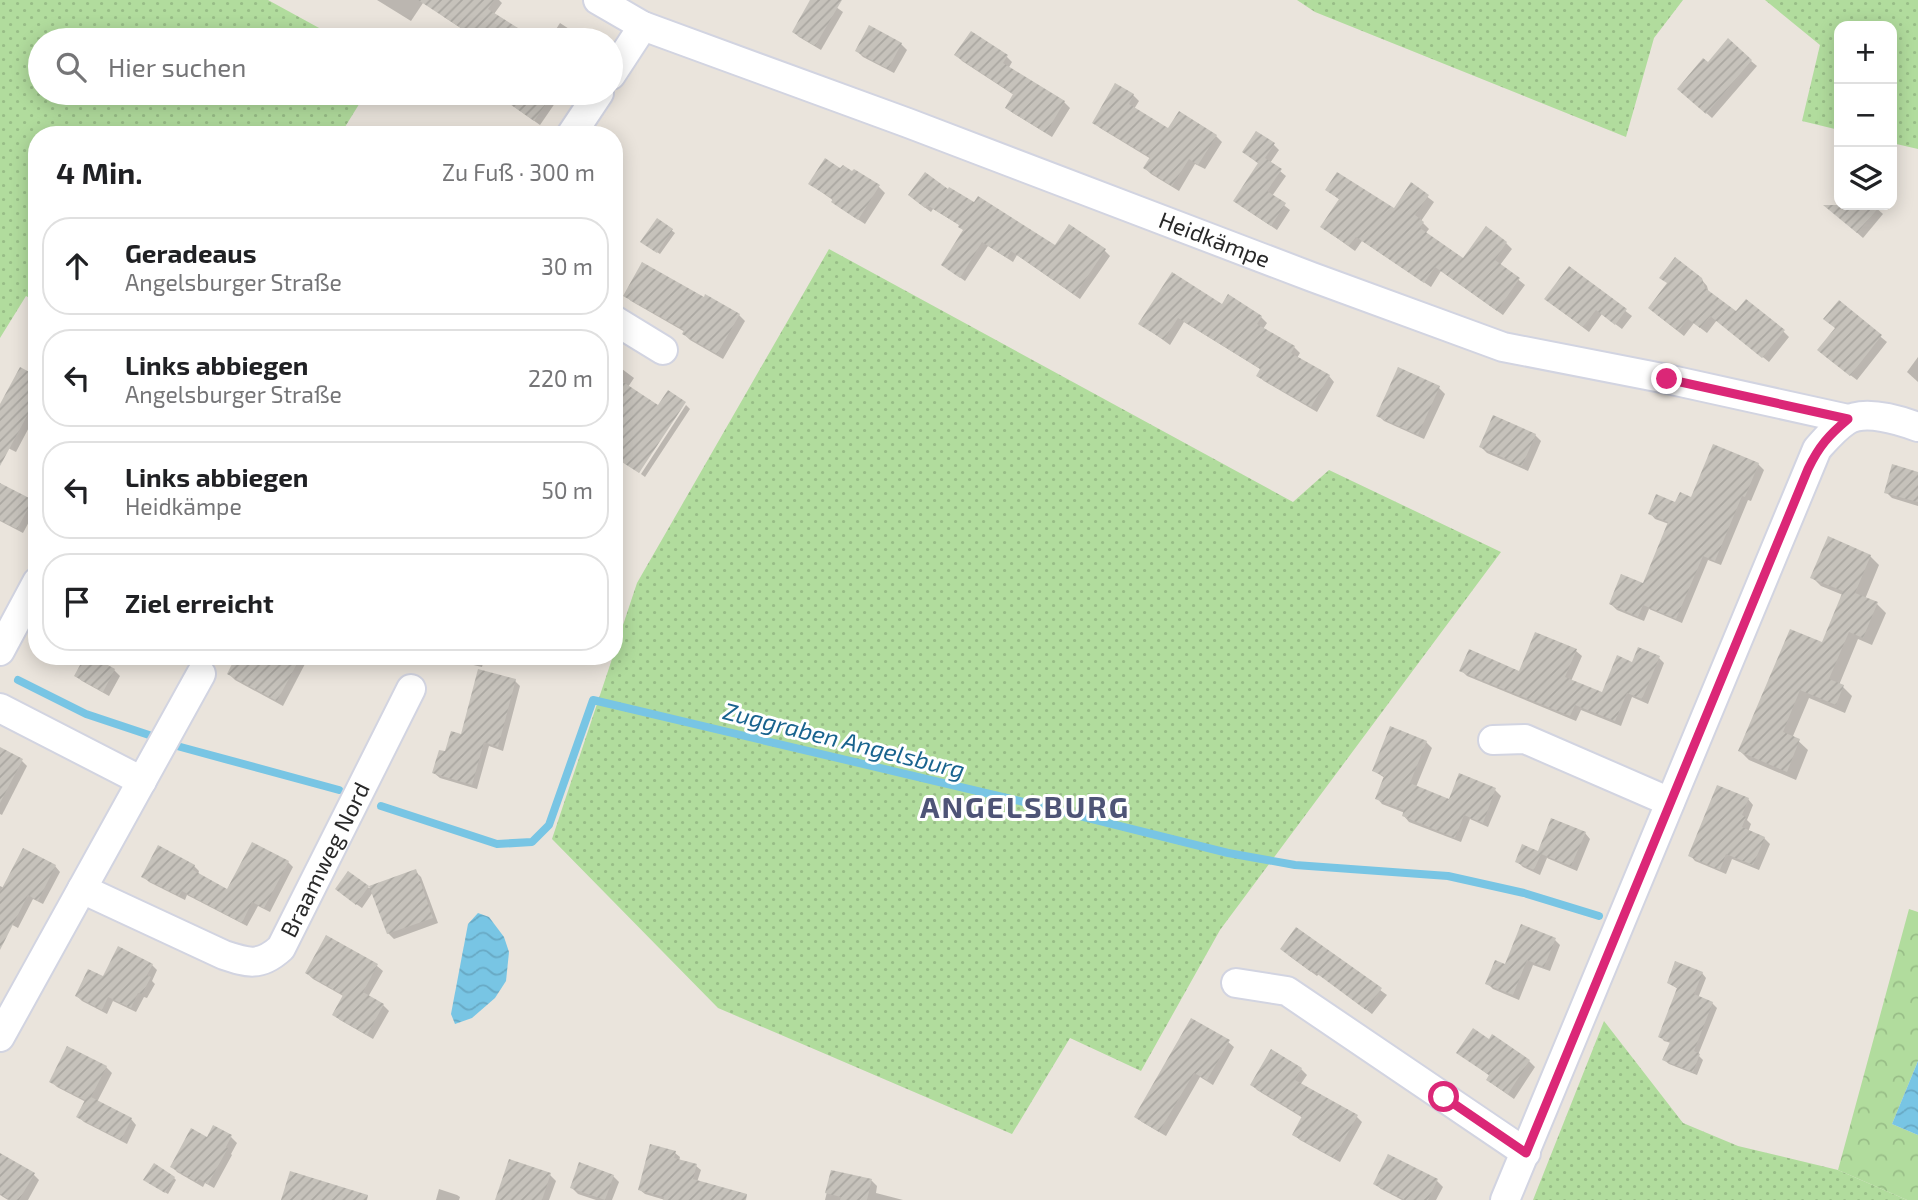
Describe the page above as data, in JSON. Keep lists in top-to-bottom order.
{
  "streets": {
    "street": ["Heidkämpe", "Braamweg Nord"]
  },
  "districts": ["ANGELSBURG"],
  "water": ["Zuggraben Angelsburg"],
  "page": {
    "map_buttons": ["+", "−"],
    "search": "Hier suchen",
    "heading": ["4 Min.", "Zu Fuß · 300 m"],
    "list": [
      ["Geradeaus", "Angelsburger Straße", "30 m"],
      ["Links abbiegen", "Angelsburger Straße", "220 m"],
      ["Links abbiegen", "Heidkämpe", "50 m"],
      "Ziel erreicht"
    ]
  }
}
